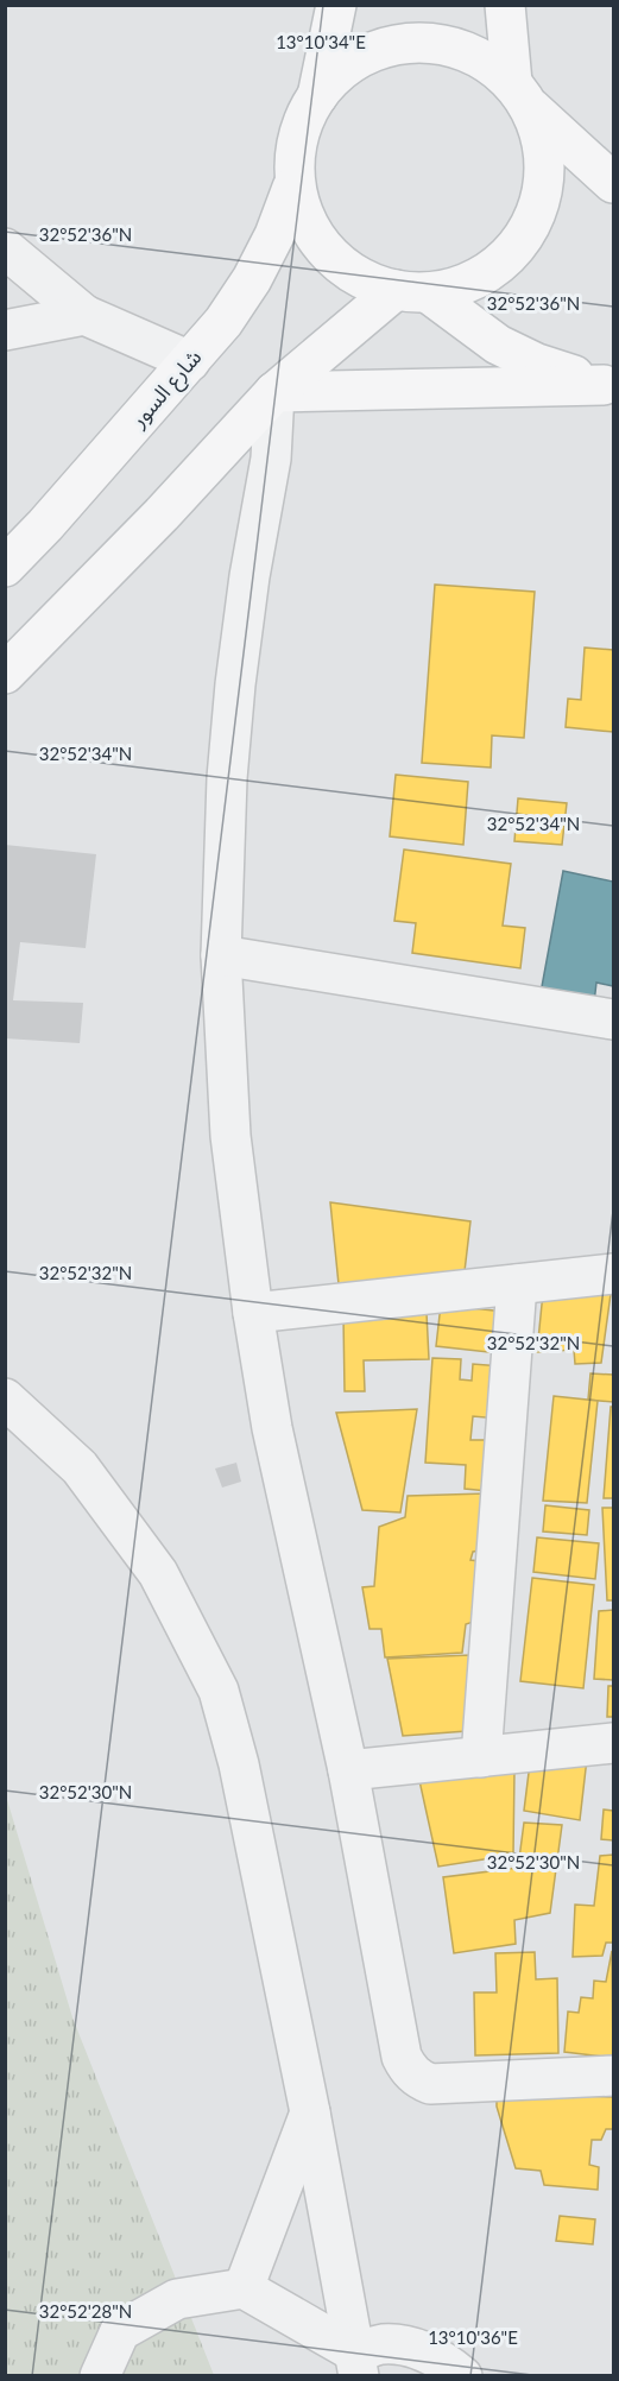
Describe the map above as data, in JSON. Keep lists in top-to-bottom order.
{
  "streets": {
    "main road": ["شارع السور"]
  },
  "coordinates": [
    "13°10'34\"E",
    "32°52'36\"N",
    "32°52'34\"N",
    "32°52'32\"N",
    "32°52'30\"N",
    "32°52'28\"N",
    "13°10'36\"E"
  ]
}
